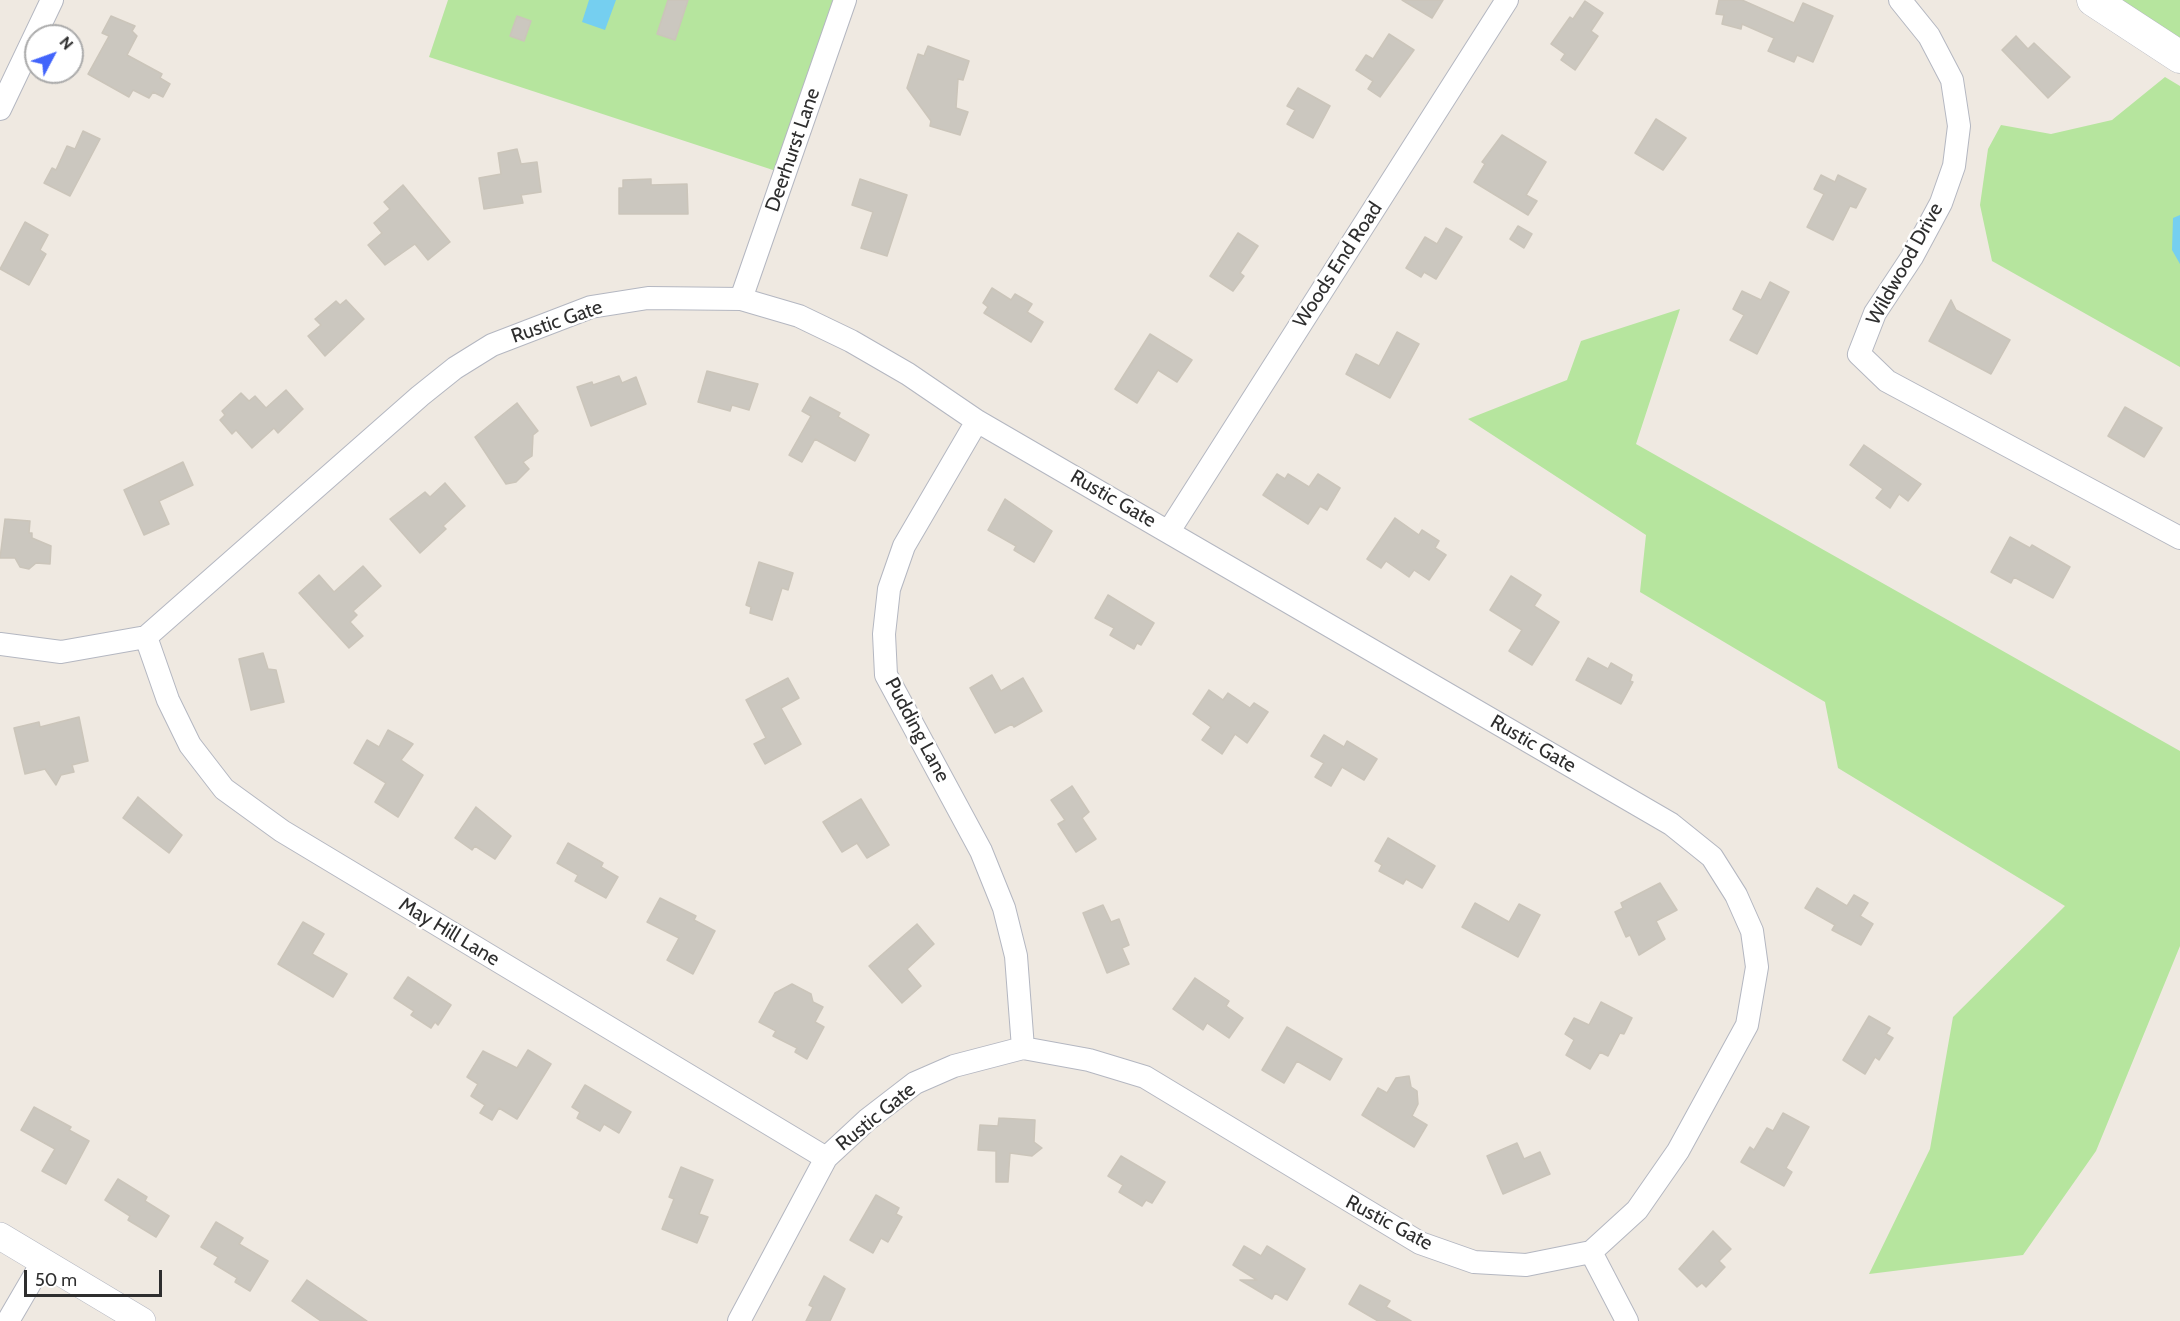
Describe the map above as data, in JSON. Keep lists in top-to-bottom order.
{
  "streets": {
    "street": [
      "Deerhurst Lane",
      "Wildwood Drive",
      "Woods End Road",
      "Rustic Gate",
      "Pudding Lane",
      "May Hill Lane"
    ]
  },
  "crossings": [
    ["Deerhurst Lane", "Rustic Gate"],
    ["Woods End Road", "Rustic Gate"],
    ["Rustic Gate", "Pudding Lane"],
    ["Rustic Gate", "May Hill Lane"]
  ],
  "scale_bar": "50 m",
  "north": "top right"
}
